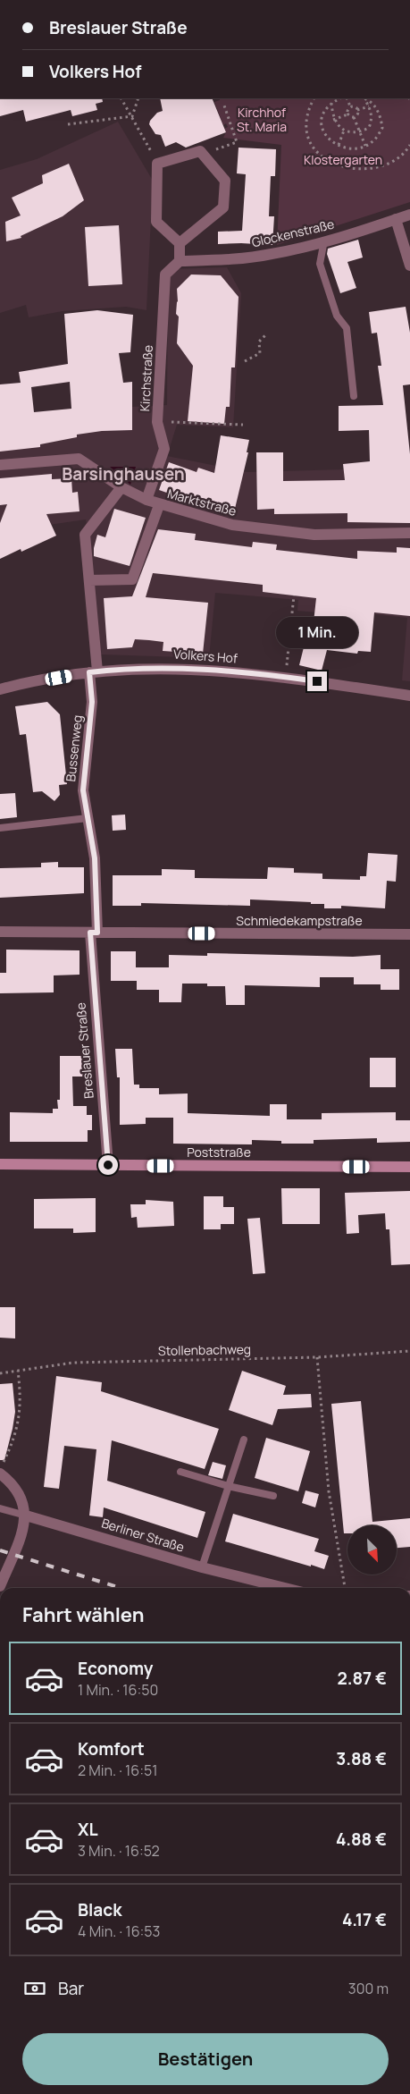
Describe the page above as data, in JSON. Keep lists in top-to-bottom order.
{
  "streets": {
    "main road": ["Poststraße"],
    "street": [
      "Glockenstraße",
      "Kirchstraße",
      "Marktstraße",
      "Volkers Hof",
      "Bussenweg",
      "Schmiedekampstraße",
      "Breslauer Straße",
      "Berliner Straße"
    ],
    "path": ["Stollenbachweg"]
  },
  "crossings": [
    ["Glockenstraße", "Kirchstraße"],
    ["Kirchstraße", "Marktstraße"],
    ["Marktstraße", "Bussenweg"],
    ["Volkers Hof", "Bussenweg"],
    ["Bussenweg", "Schmiedekampstraße"],
    ["Bussenweg", "Breslauer Straße"],
    ["Schmiedekampstraße", "Breslauer Straße"],
    ["Breslauer Straße", "Poststraße"]
  ],
  "districts": ["Barsinghausen"],
  "parks": ["Kirchhof St. Maria", "Klostergarten"],
  "north": "bottom right",
  "page": {
    "banner": ["Breslauer Straße", "Volkers Hof"],
    "bubble": "1 Min.",
    "heading": "Fahrt wählen",
    "list": [
      {
        "name": "Economy",
        "note": "1 Min. · 16:50",
        "value": "2.87 €"
      },
      {
        "name": "Komfort",
        "note": "2 Min. · 16:51",
        "value": "3.88 €"
      },
      {
        "name": "XL",
        "note": "3 Min. · 16:52",
        "value": "4.88 €"
      },
      {
        "name": "Black",
        "note": "4 Min. · 16:53",
        "value": "4.17 €"
      }
    ],
    "pay": ["Bar", "300 m"],
    "buttons": "Bestätigen"
  }
}
